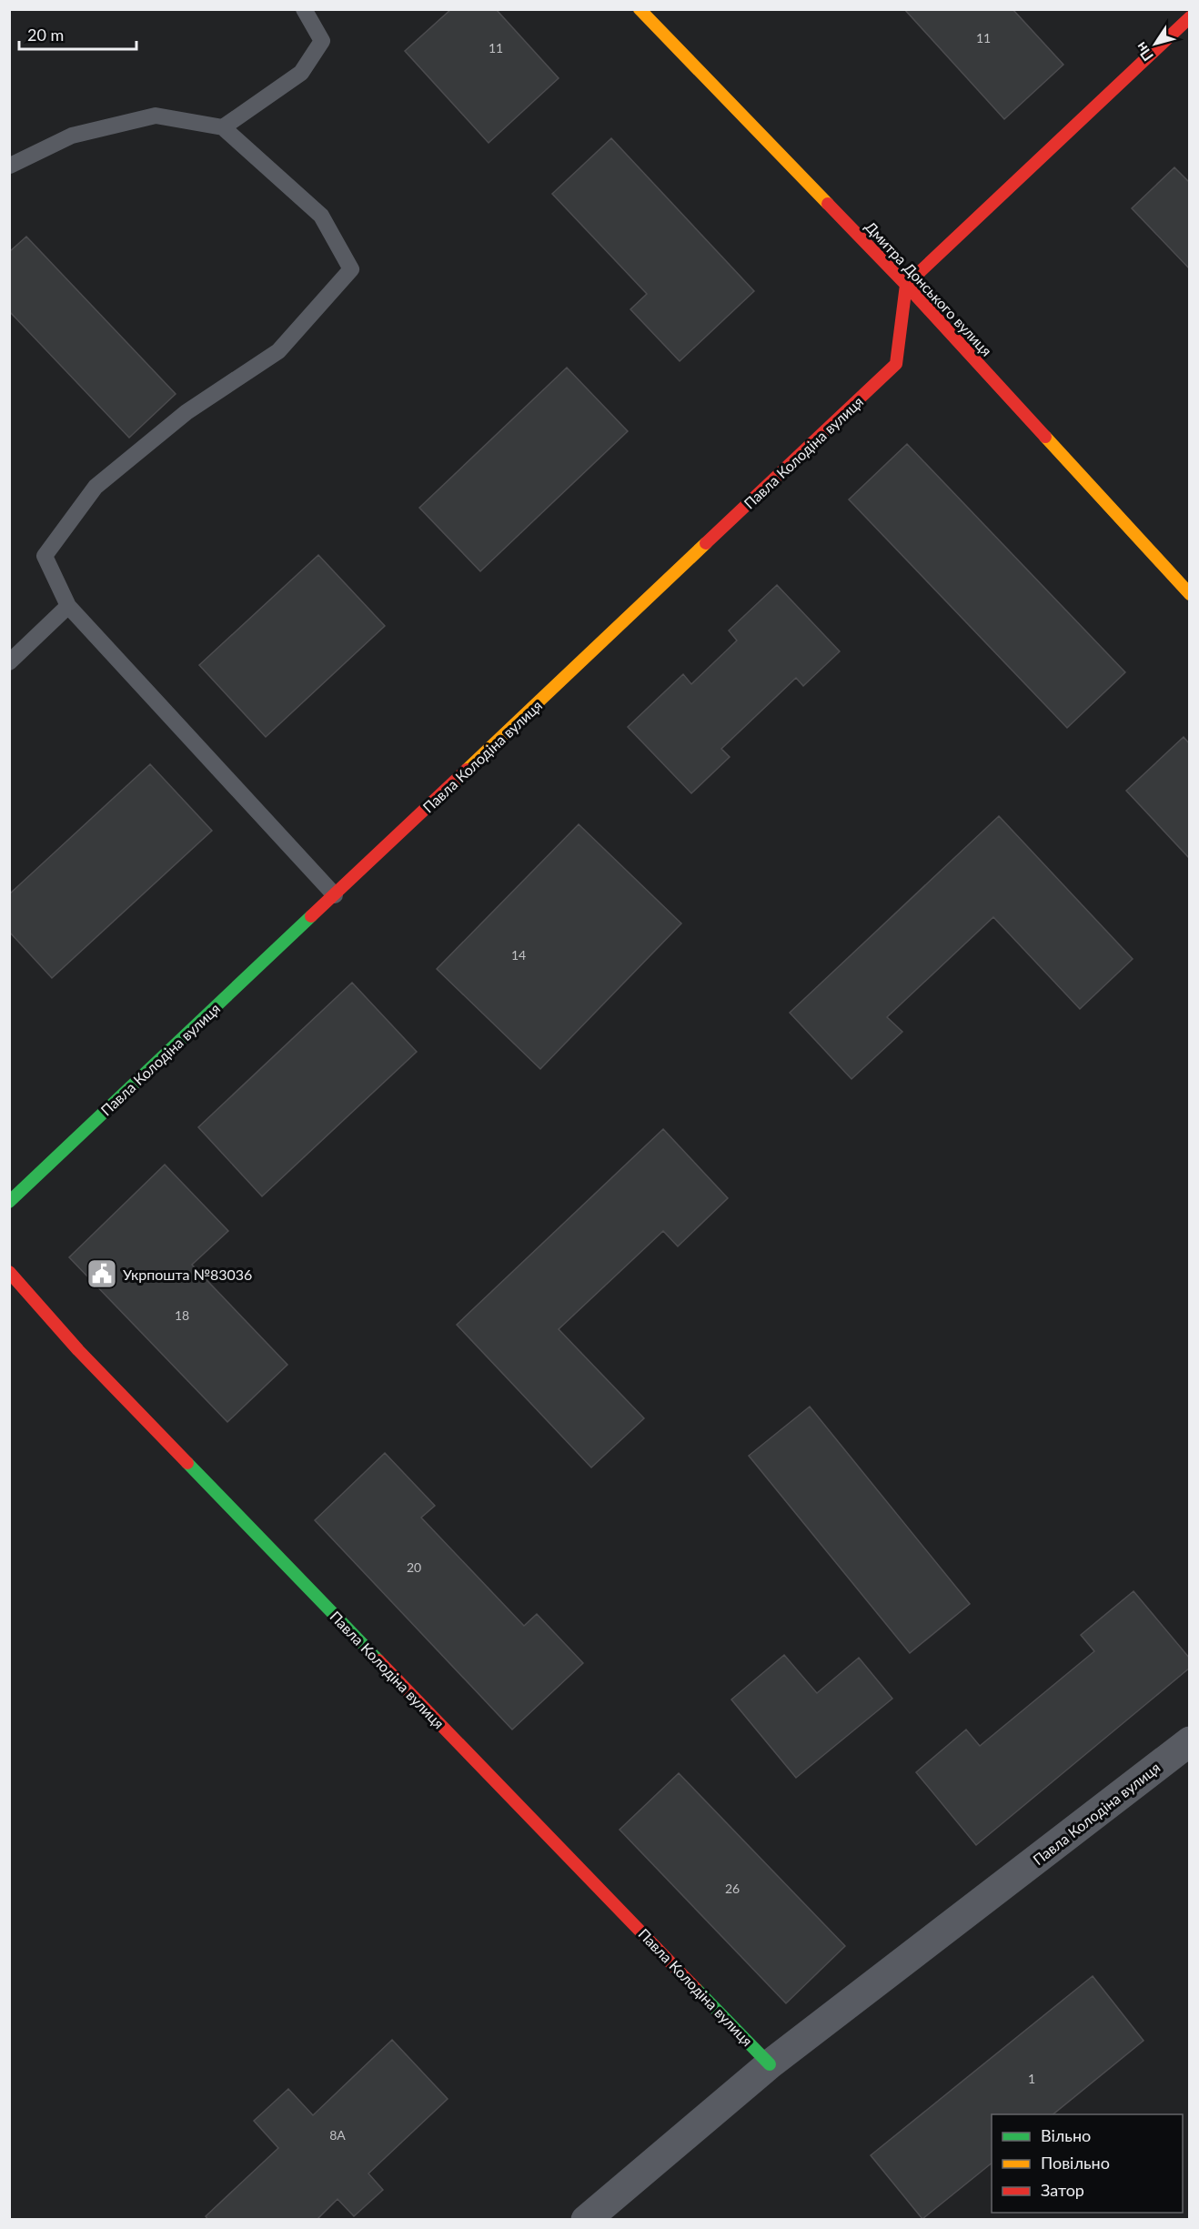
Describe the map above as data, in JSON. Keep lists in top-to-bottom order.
{
  "streets": {
    "street": ["Дмитра Донського вулиця", "Павла Колодіна вулиця"]
  },
  "crossings": [
    ["Дмитра Донського вулиця", "Павла Колодіна вулиця"]
  ],
  "places": {
    "public building": ["Укрпошта №83036"]
  },
  "house_numbers": [
    "11",
    "11",
    "14",
    "18",
    "20",
    "26",
    "1",
    "8А"
  ],
  "legend": ["Вільно", "Повільно", "Затор"],
  "scale_bar": "20 m",
  "north": "bottom left"
}
